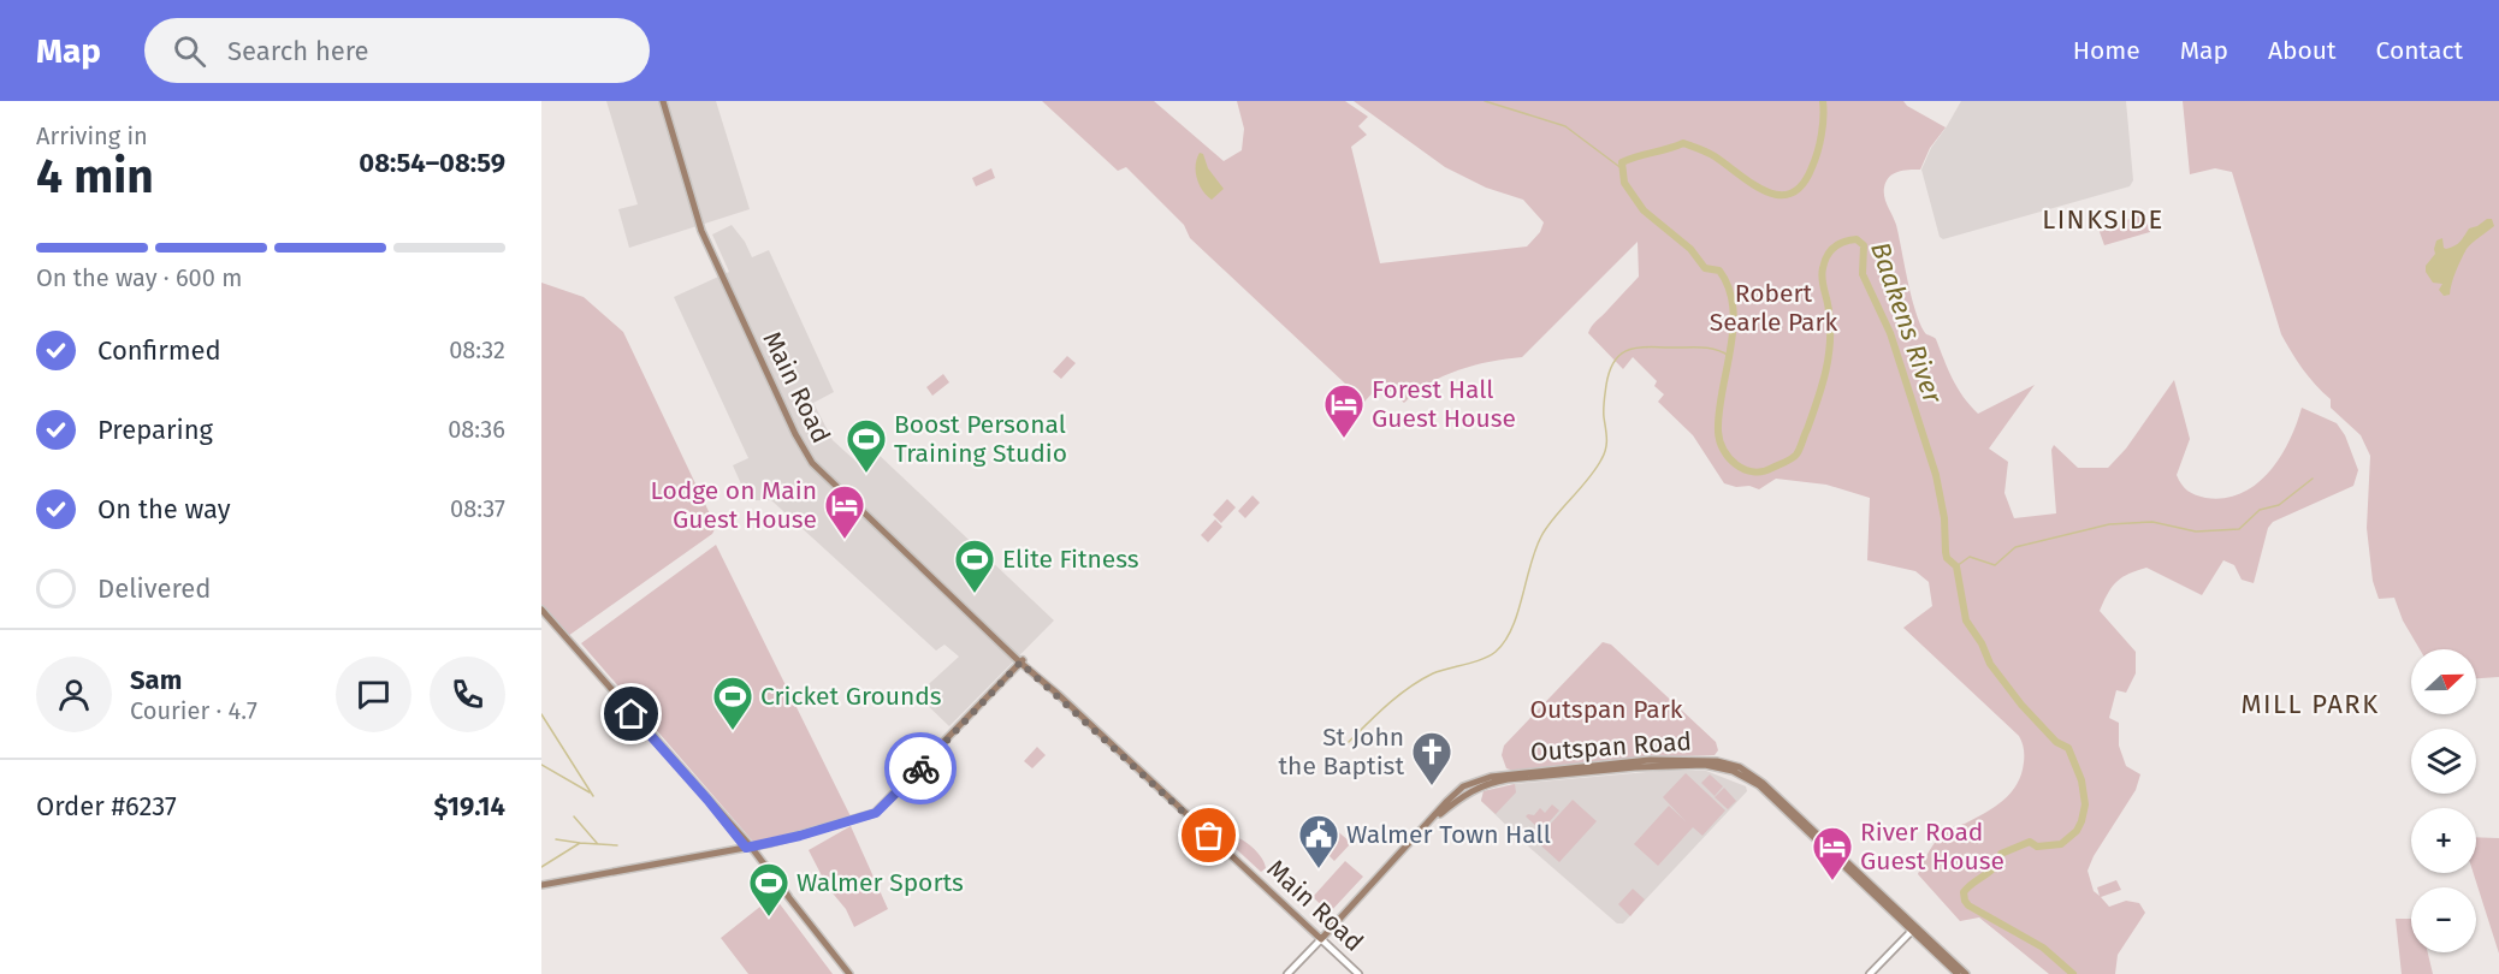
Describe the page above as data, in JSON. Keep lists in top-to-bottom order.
{
  "streets": {
    "main road": ["Main Road", "Outspan Road"]
  },
  "crossings": [
    ["Main Road", "Outspan Road"]
  ],
  "districts": ["LINKSIDE", "MILL PARK"],
  "water": ["Baakens River"],
  "parks": ["Robert Searle Park", "Outspan Park"],
  "places": {
    "hotel": ["Forest Hall Guest House", "Lodge on Main Guest House", "River Road Guest House"],
    "sports": [
      "Boost Personal Training Studio",
      "Elite Fitness",
      "Cricket Grounds",
      "Walmer Sports"
    ],
    "church": ["St John the Baptist"],
    "public building": ["Walmer Town Hall"]
  },
  "north": "right",
  "page": {
    "header": "Map",
    "search": "Search here",
    "nav": [
      "Home",
      "Map",
      "About",
      "Contact"
    ],
    "heading": ["4 min", "Arriving in", "08:54–08:59"],
    "panel": [
      "Sam",
      "Courier · 4.7",
      "Order #6237",
      "$19.14"
    ],
    "bar": "On the way · 600 m",
    "list": [
      ["Confirmed", "08:32"],
      ["Preparing", "08:36"],
      ["On the way", "08:37"],
      "Delivered"
    ],
    "map_buttons": ["+", "−"]
  }
}
